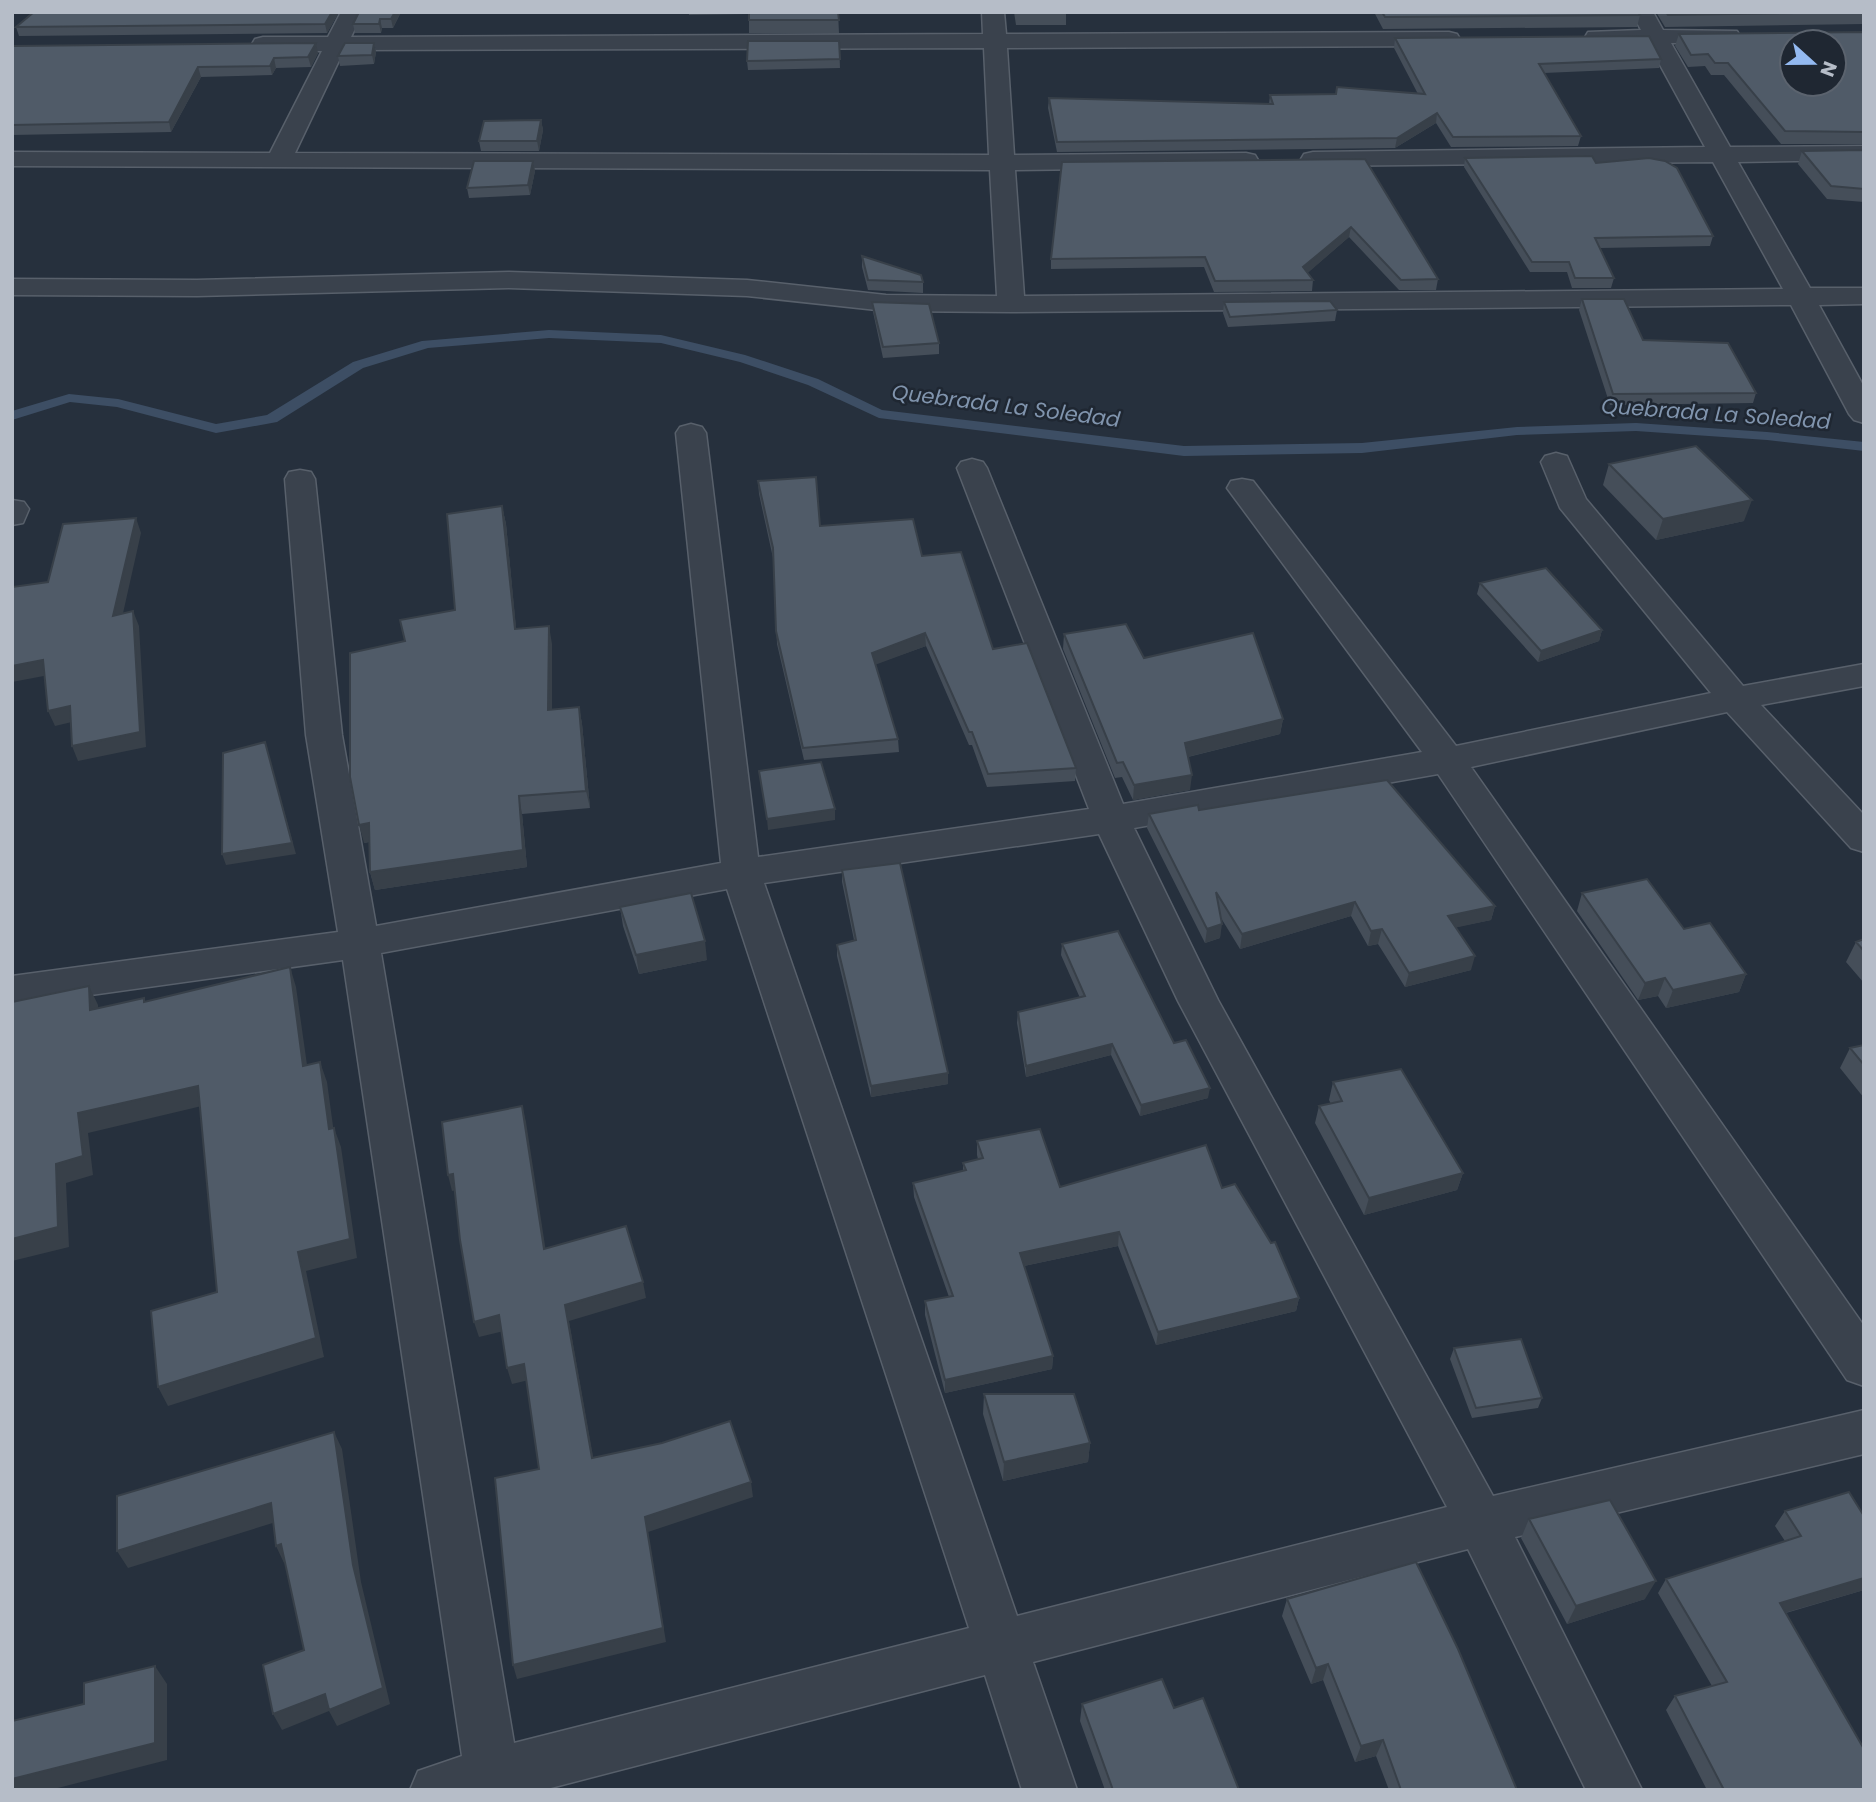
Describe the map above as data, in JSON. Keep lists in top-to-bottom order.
{
  "water": ["Quebrada La Soledad"],
  "north": "right"
}
